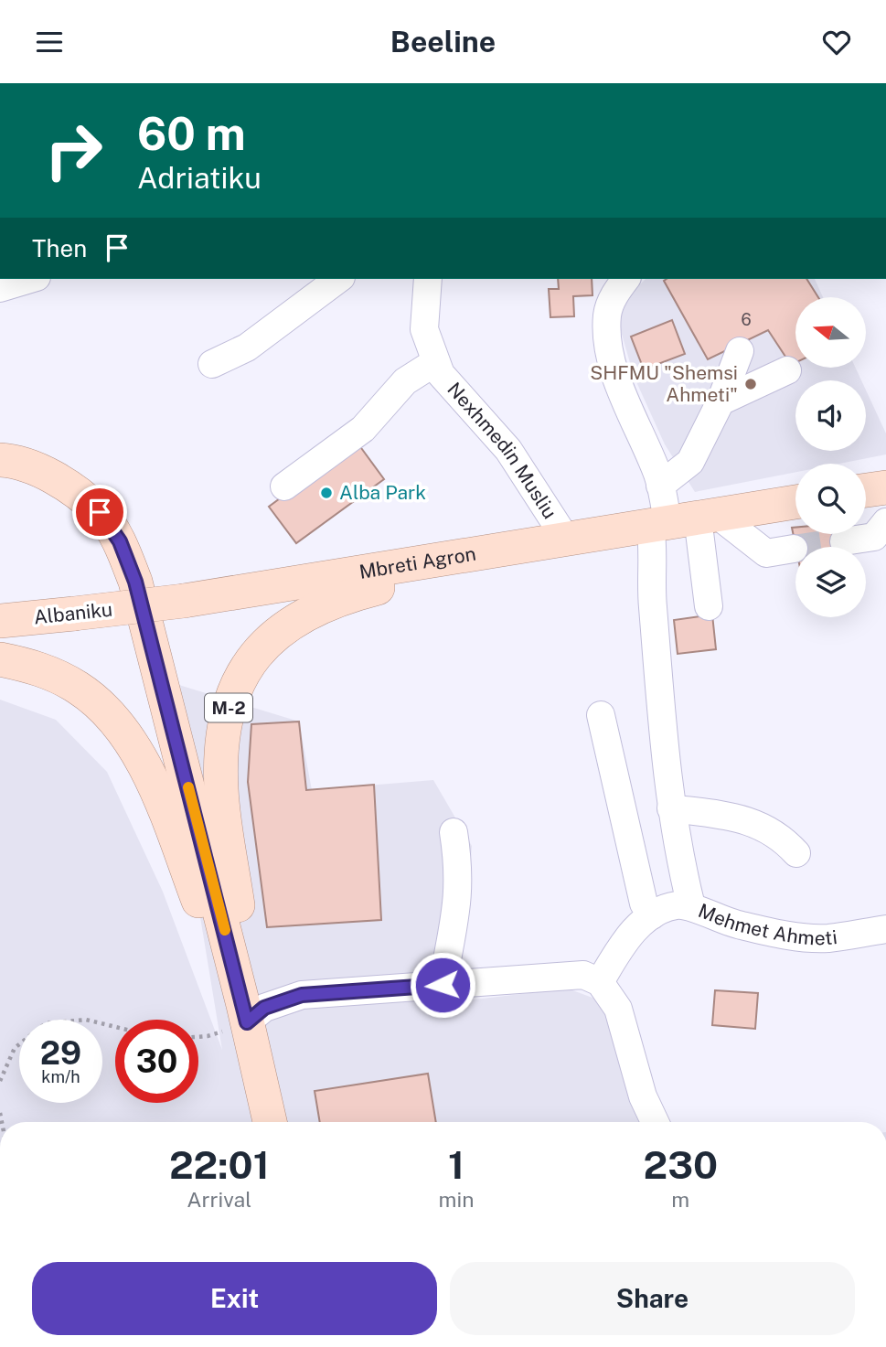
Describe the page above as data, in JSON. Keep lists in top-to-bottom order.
{
  "streets": {
    "main road": ["Mbreti Agron", "Albaniku", "M-2"],
    "street": ["Nexhmedin Musliu", "Mehmet Ahmeti"]
  },
  "crossings": [
    ["Nexhmedin Musliu", "Mbreti Agron"],
    ["Mbreti Agron", "Albaniku"],
    ["Mbreti Agron", "M-2"]
  ],
  "places": ["SHFMU \"Shemsi Ahmeti\"", "Alba Park"],
  "house_numbers": ["6"],
  "north": "left",
  "page": {
    "header": "Beeline",
    "turn": ["60 m", "Adriatiku"],
    "then": "Then",
    "speed": "29 km/h",
    "limit": "30",
    "eta": [
      "22:01",
      "Arrival",
      "1",
      "min",
      "230",
      "m"
    ],
    "buttons": ["Exit", "Share"]
  }
}
